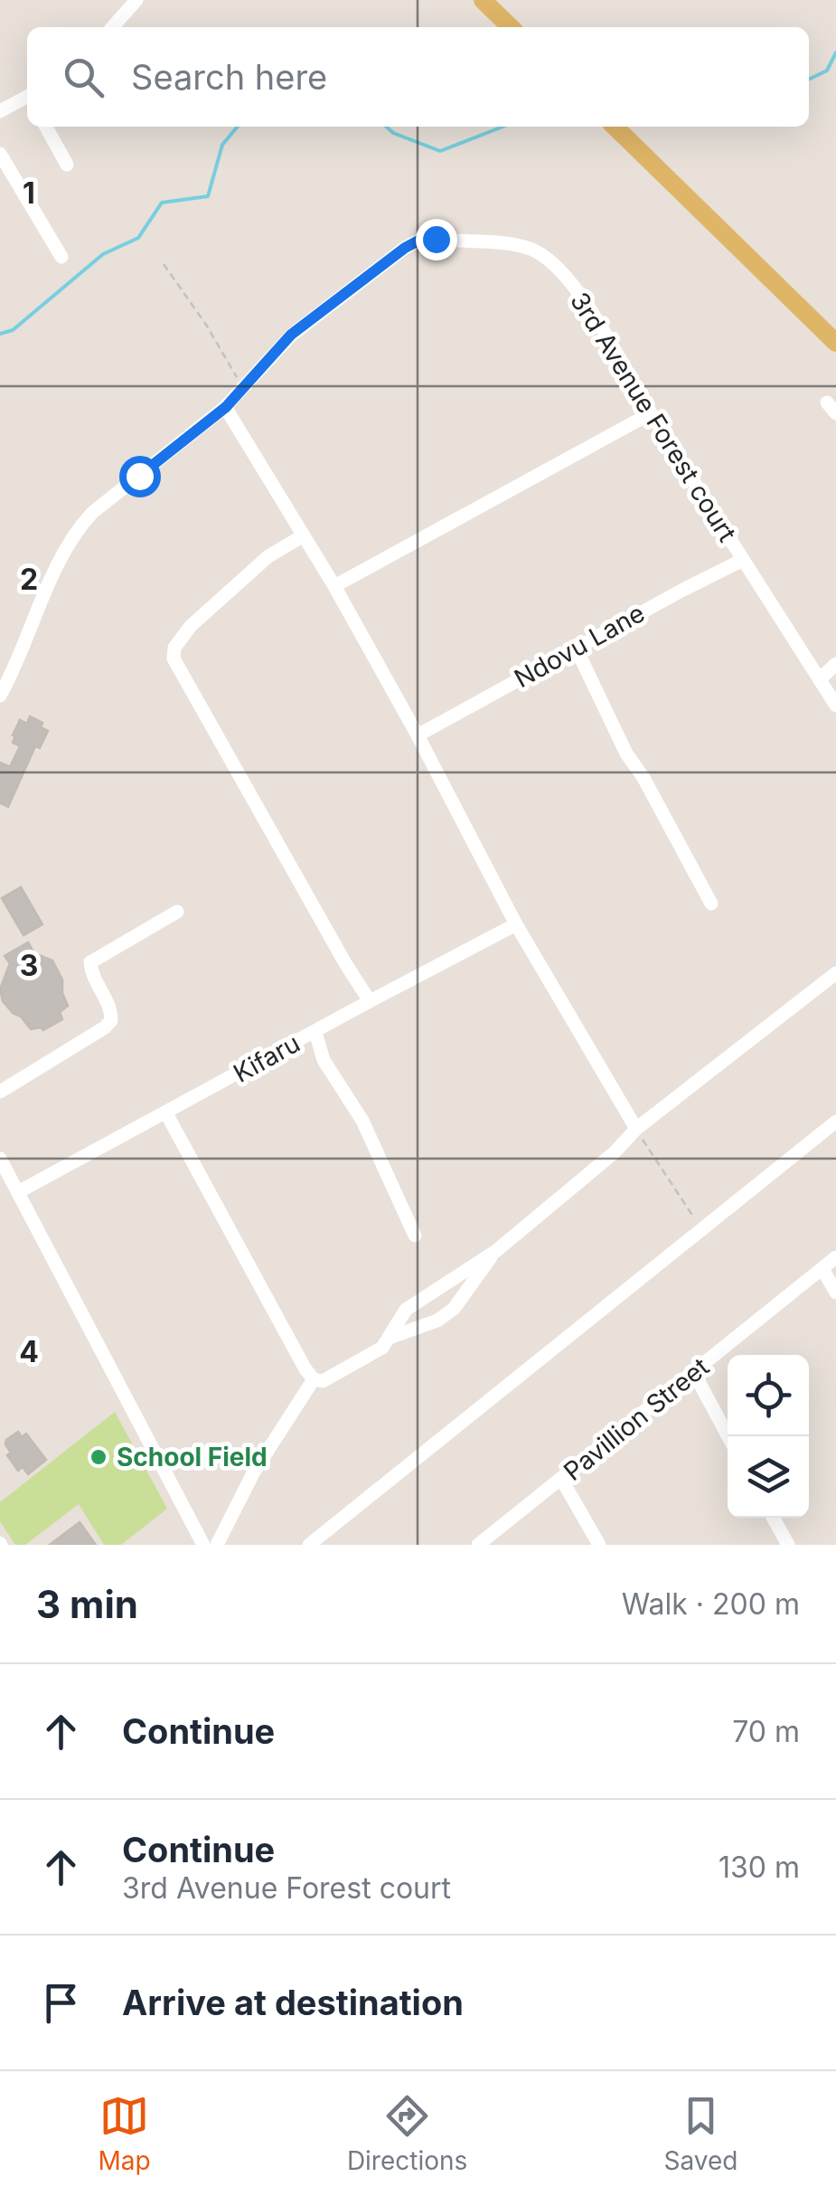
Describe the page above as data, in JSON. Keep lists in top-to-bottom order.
{
  "streets": {
    "street": [
      "3rd Avenue Forest court",
      "Ndovu Lane",
      "Kifaru",
      "Pavillion Street"
    ]
  },
  "crossings": [
    ["3rd Avenue Forest court", "Ndovu Lane"]
  ],
  "places": ["School Field"],
  "page": {
    "search": "Search here",
    "heading": ["3 min", "Walk · 200 m"],
    "list": [
      ["Continue", "70 m"],
      ["Continue", "3rd Avenue Forest court", "130 m"],
      "Arrive at destination"
    ],
    "nav": ["Map", "Directions", "Saved"]
  },
  "grid": {
    "rows": [
      "1",
      "2",
      "3",
      "4"
    ]
  }
}
